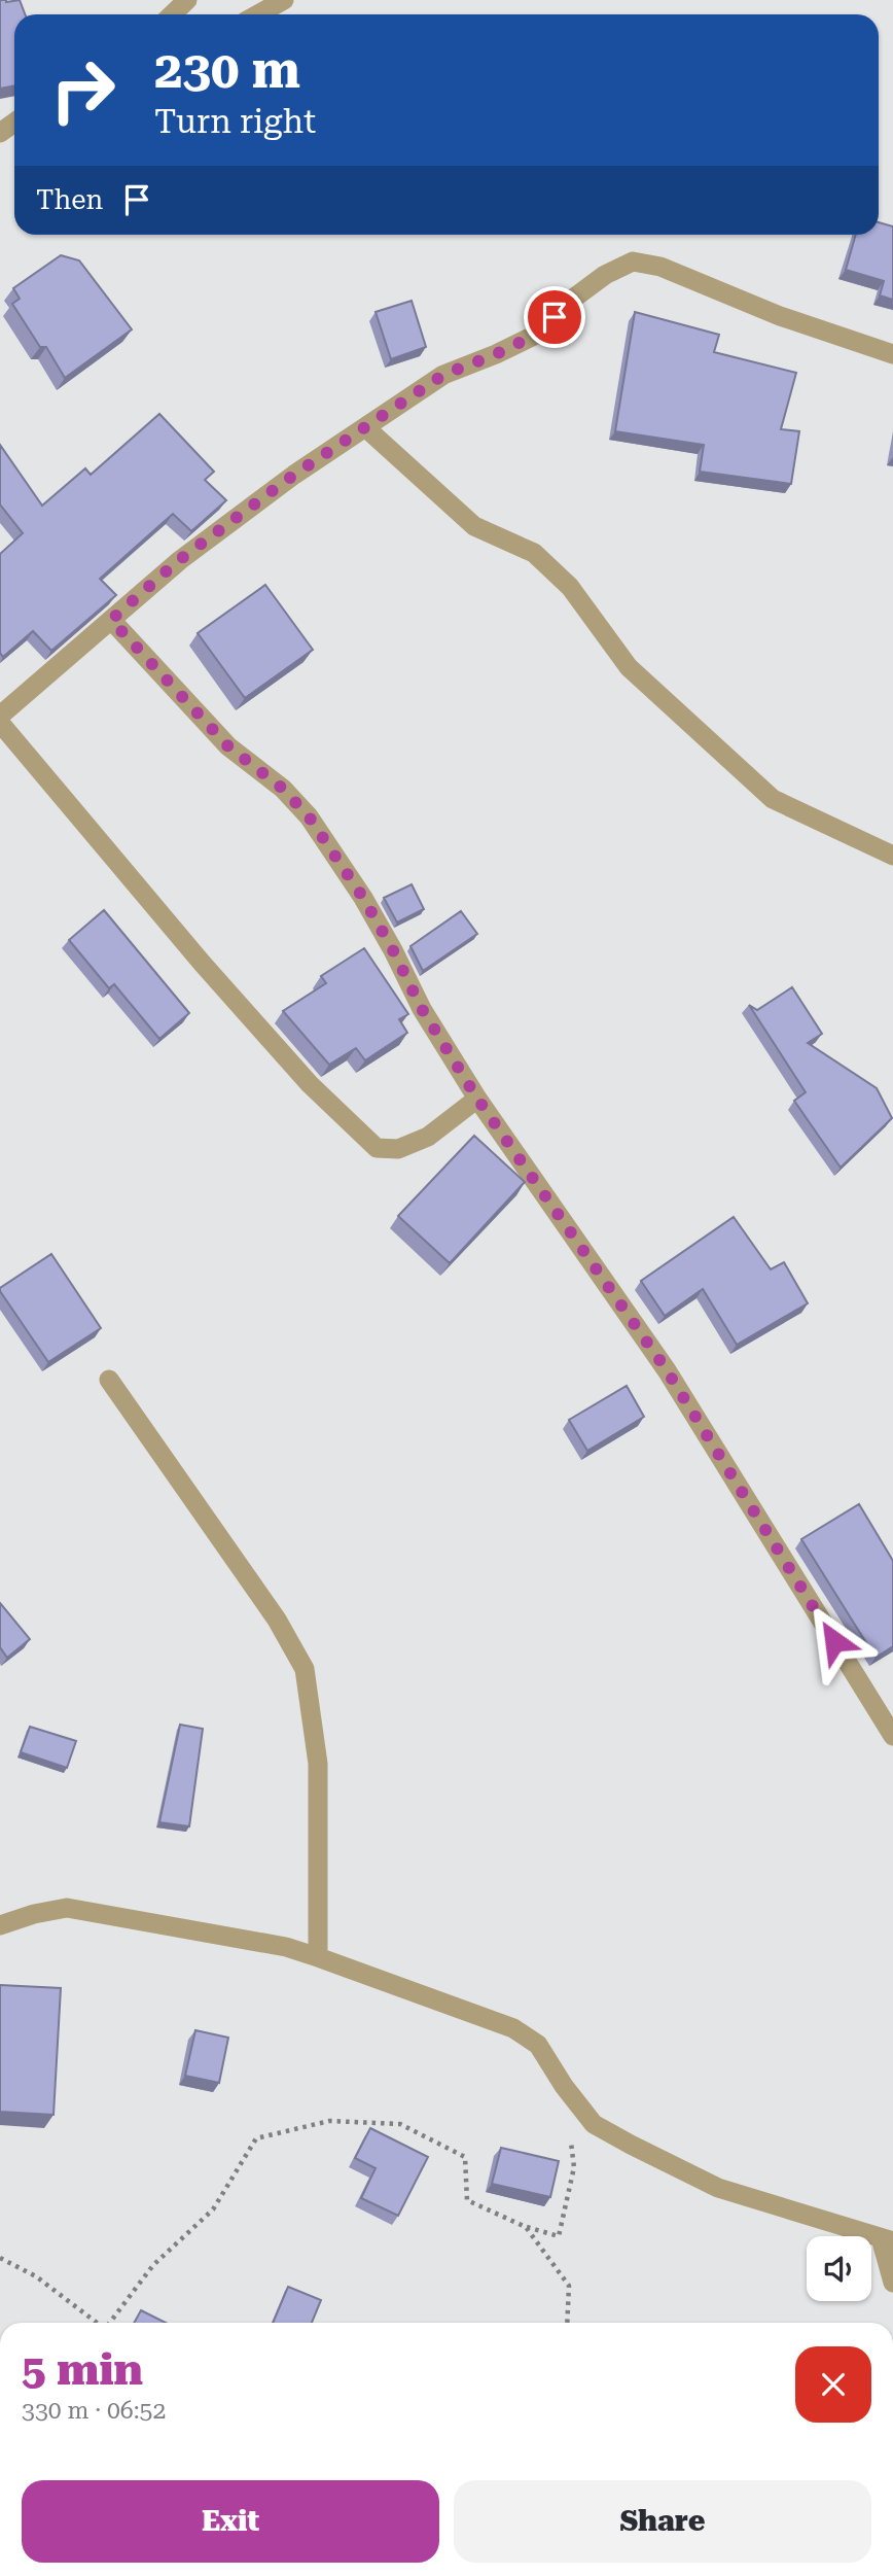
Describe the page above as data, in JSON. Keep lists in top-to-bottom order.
{
  "page": {
    "turn": ["230 m", "Turn right"],
    "then": "Then",
    "heading": ["5 min", "330 m · 06:52"],
    "buttons": ["Exit", "Share"]
  }
}
